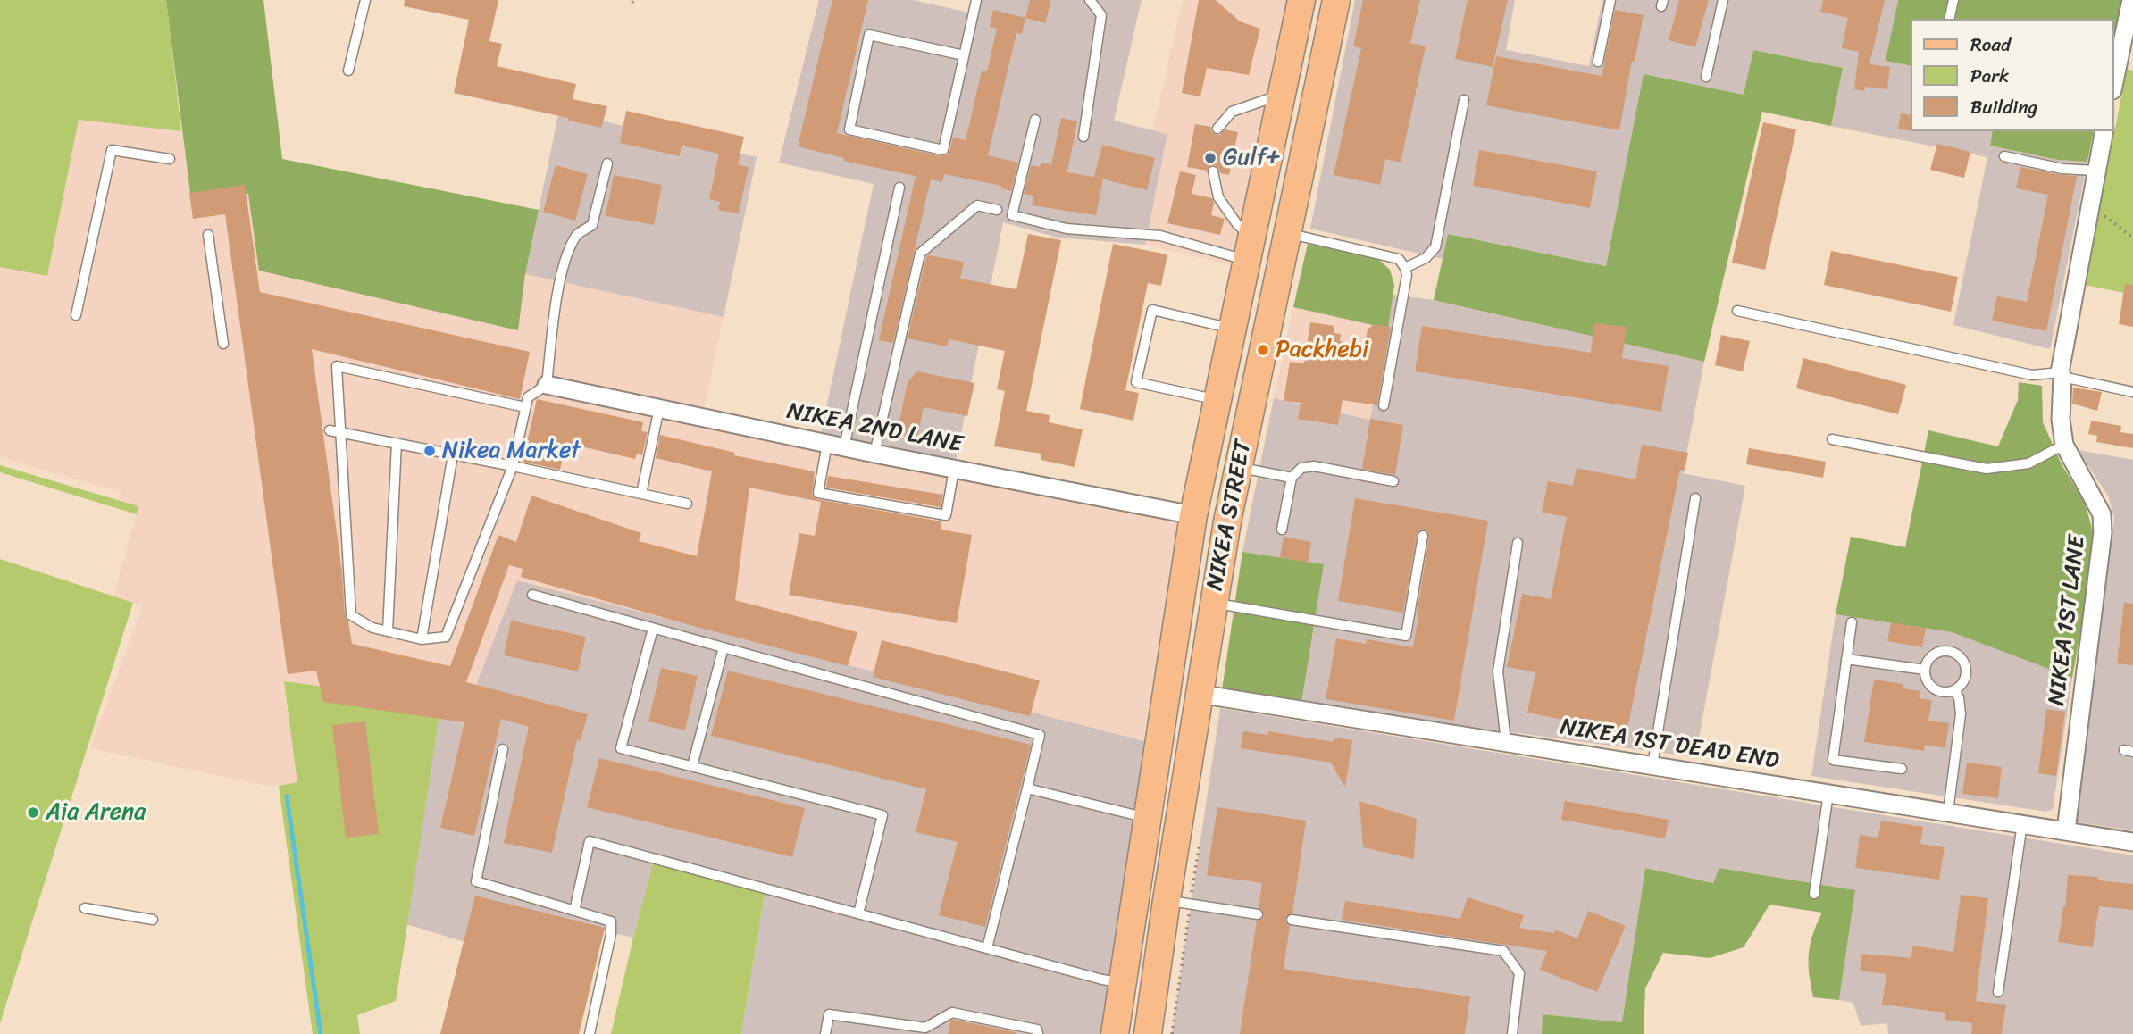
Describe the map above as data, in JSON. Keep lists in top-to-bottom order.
{
  "streets": {
    "main road": ["NIKEA STREET"],
    "street": ["NIKEA 2ND LANE", "NIKEA 1ST LANE", "NIKEA 1ST DEAD END"]
  },
  "crossings": [
    ["NIKEA 2ND LANE", "NIKEA STREET"],
    ["NIKEA STREET", "NIKEA 1ST DEAD END"],
    ["NIKEA 1ST LANE", "NIKEA 1ST DEAD END"]
  ],
  "places": [
    "Gulf+",
    "Packhebi",
    "Nikea Market",
    "Aia Arena"
  ],
  "legend": ["Road", "Park", "Building"]
}
